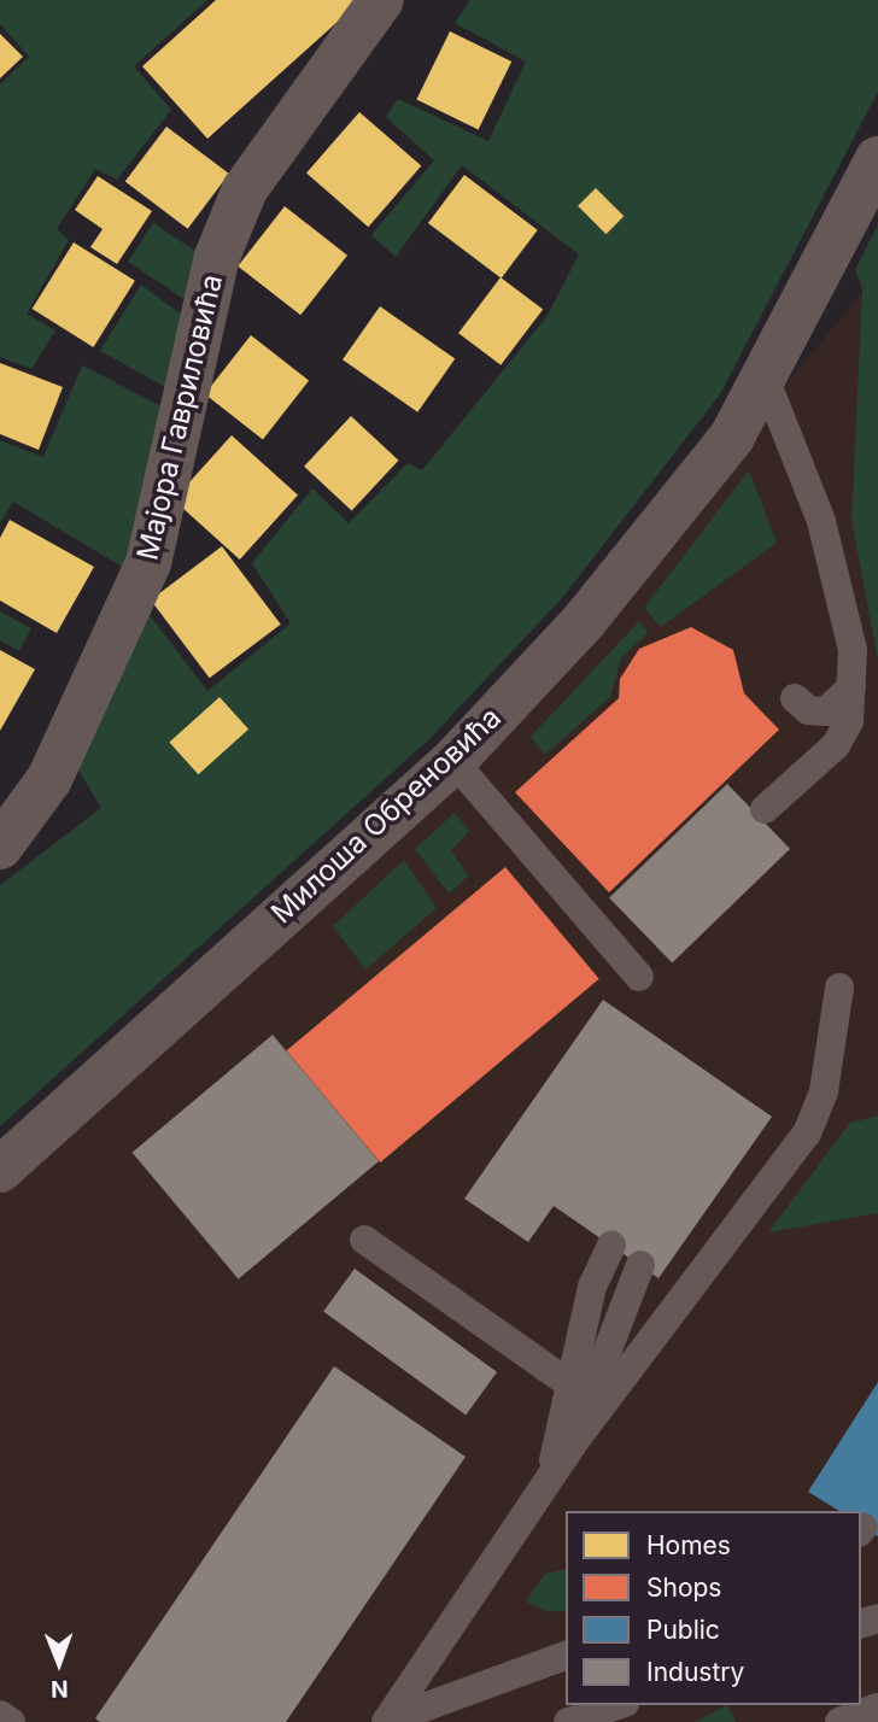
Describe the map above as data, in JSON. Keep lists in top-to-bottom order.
{
  "streets": {
    "street": ["Мајора Гавриловића", "Милоша Обреновића"]
  },
  "legend": [
    "Homes",
    "Shops",
    "Public",
    "Industry"
  ],
  "north": "bottom"
}
